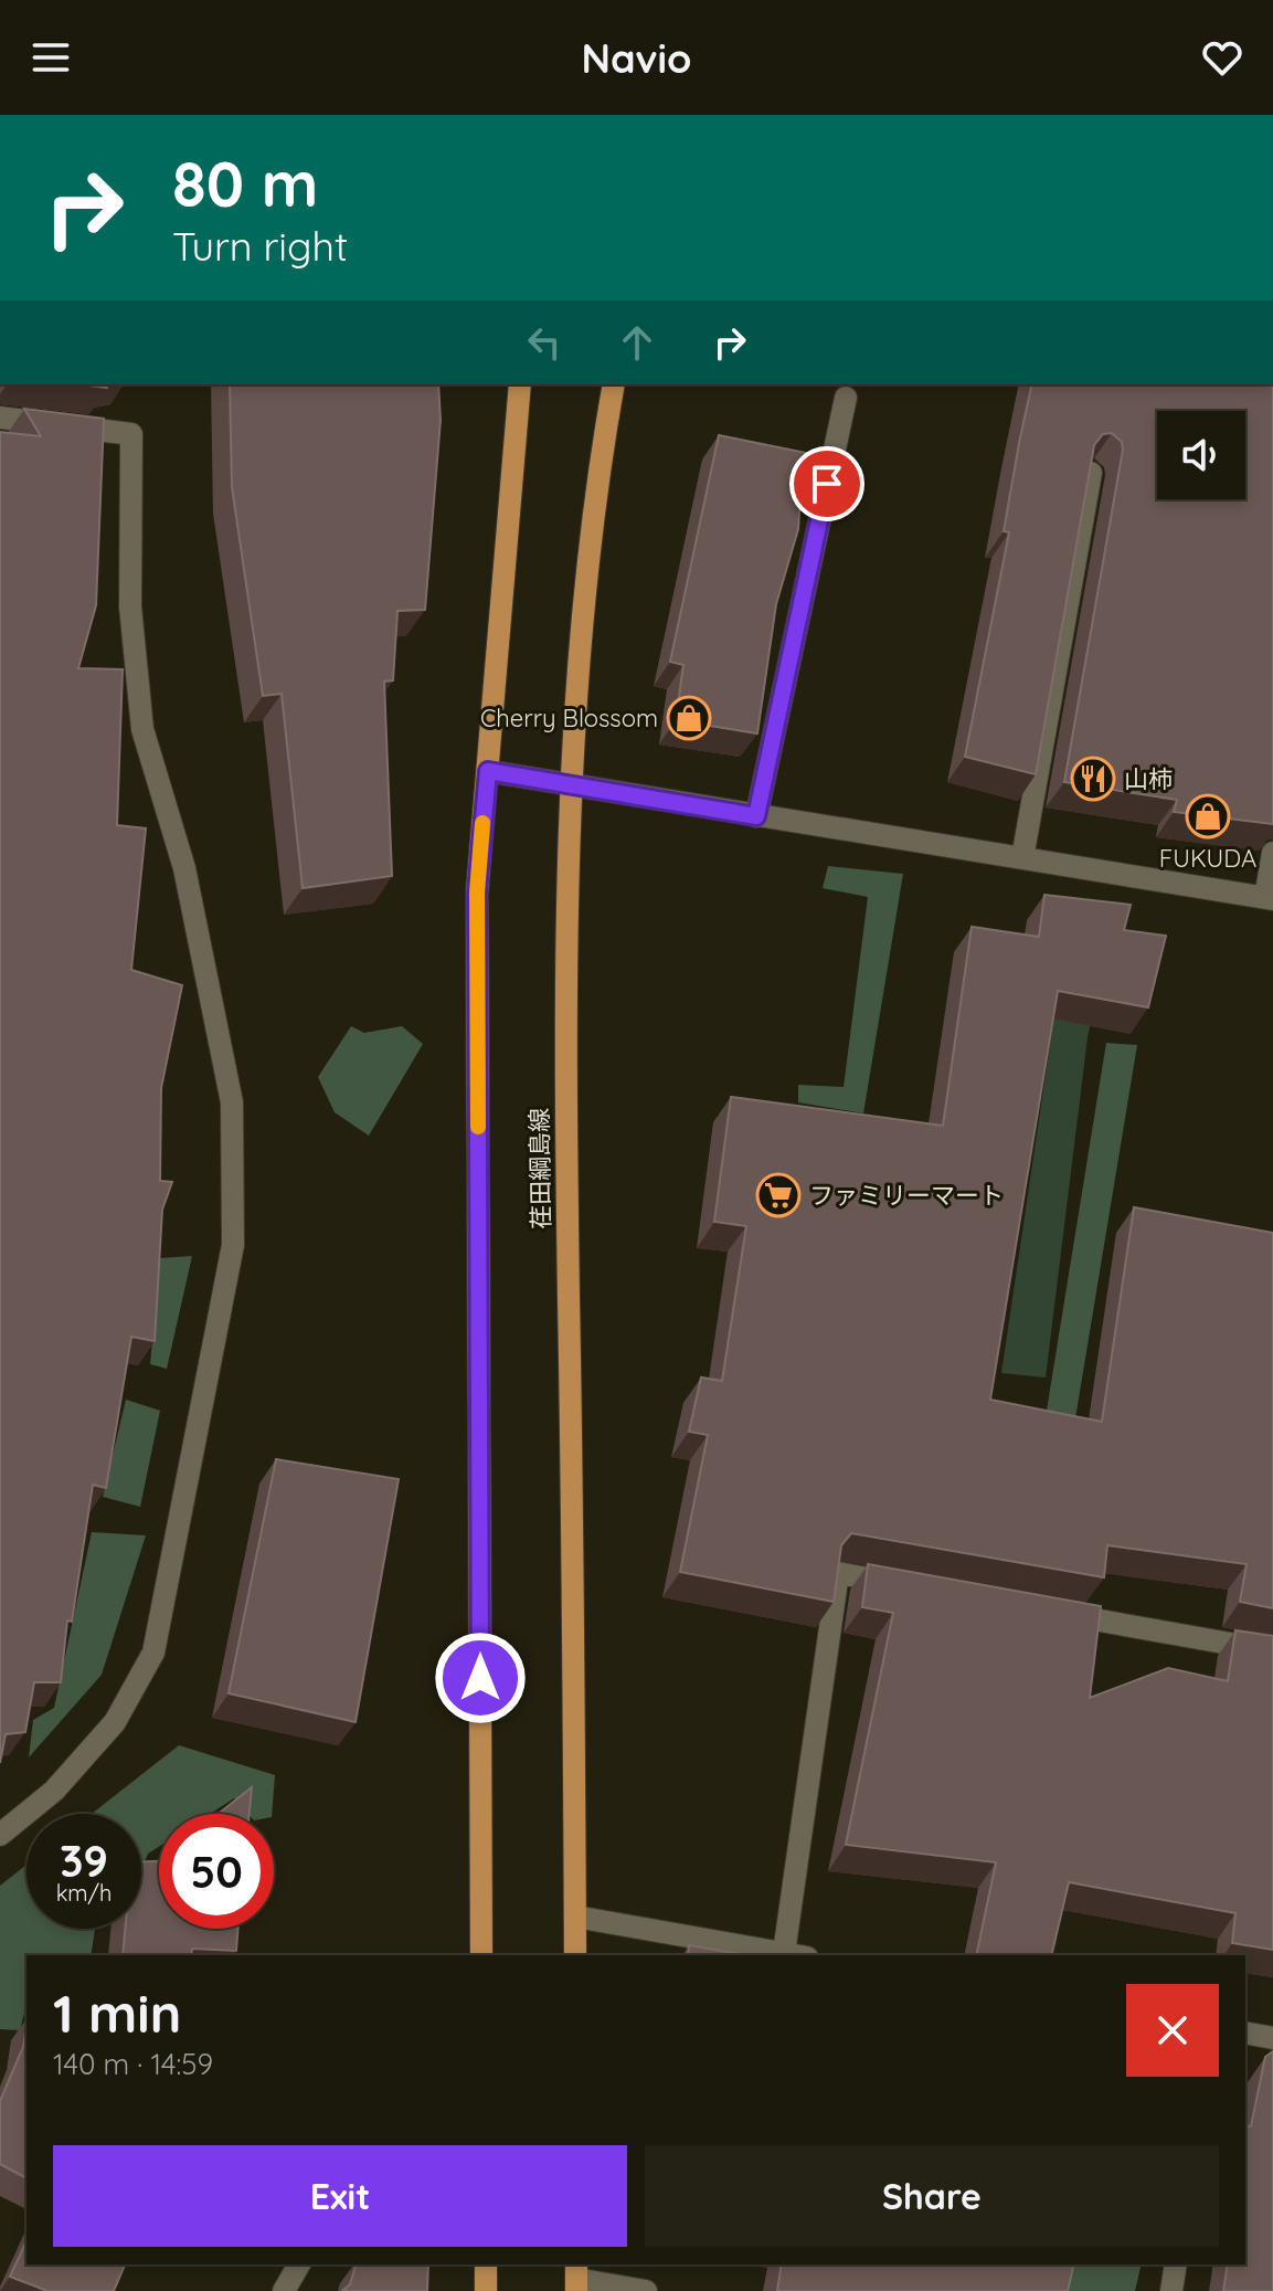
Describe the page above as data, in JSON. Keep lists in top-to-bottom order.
{
  "streets": {
    "main road": ["荏田綱島線"]
  },
  "places": {
    "shop": ["Cherry Blossom", "FUKUDA"],
    "restaurant": ["山柿"],
    "supermarket": ["ファミリーマート"]
  },
  "page": {
    "header": "Navio",
    "turn": ["80 m", "Turn right"],
    "speed": "39 km/h",
    "limit": "50",
    "heading": ["1 min", "140 m · 14:59"],
    "buttons": ["Exit", "Share"]
  }
}
